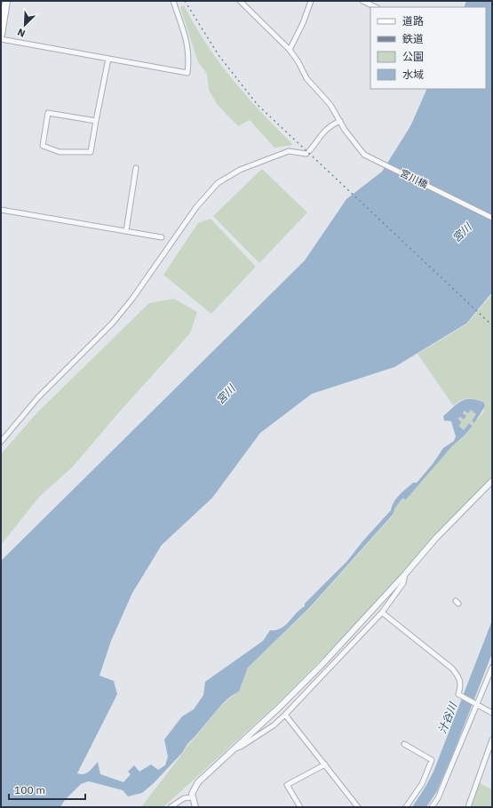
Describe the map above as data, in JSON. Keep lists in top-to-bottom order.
{
  "streets": {
    "street": ["宮川橋"]
  },
  "water": ["宮川", "汁谷川"],
  "legend": [
    "道路",
    "鉄道",
    "公園",
    "水域"
  ],
  "scale_bar": "100 m",
  "north": "bottom left"
}
